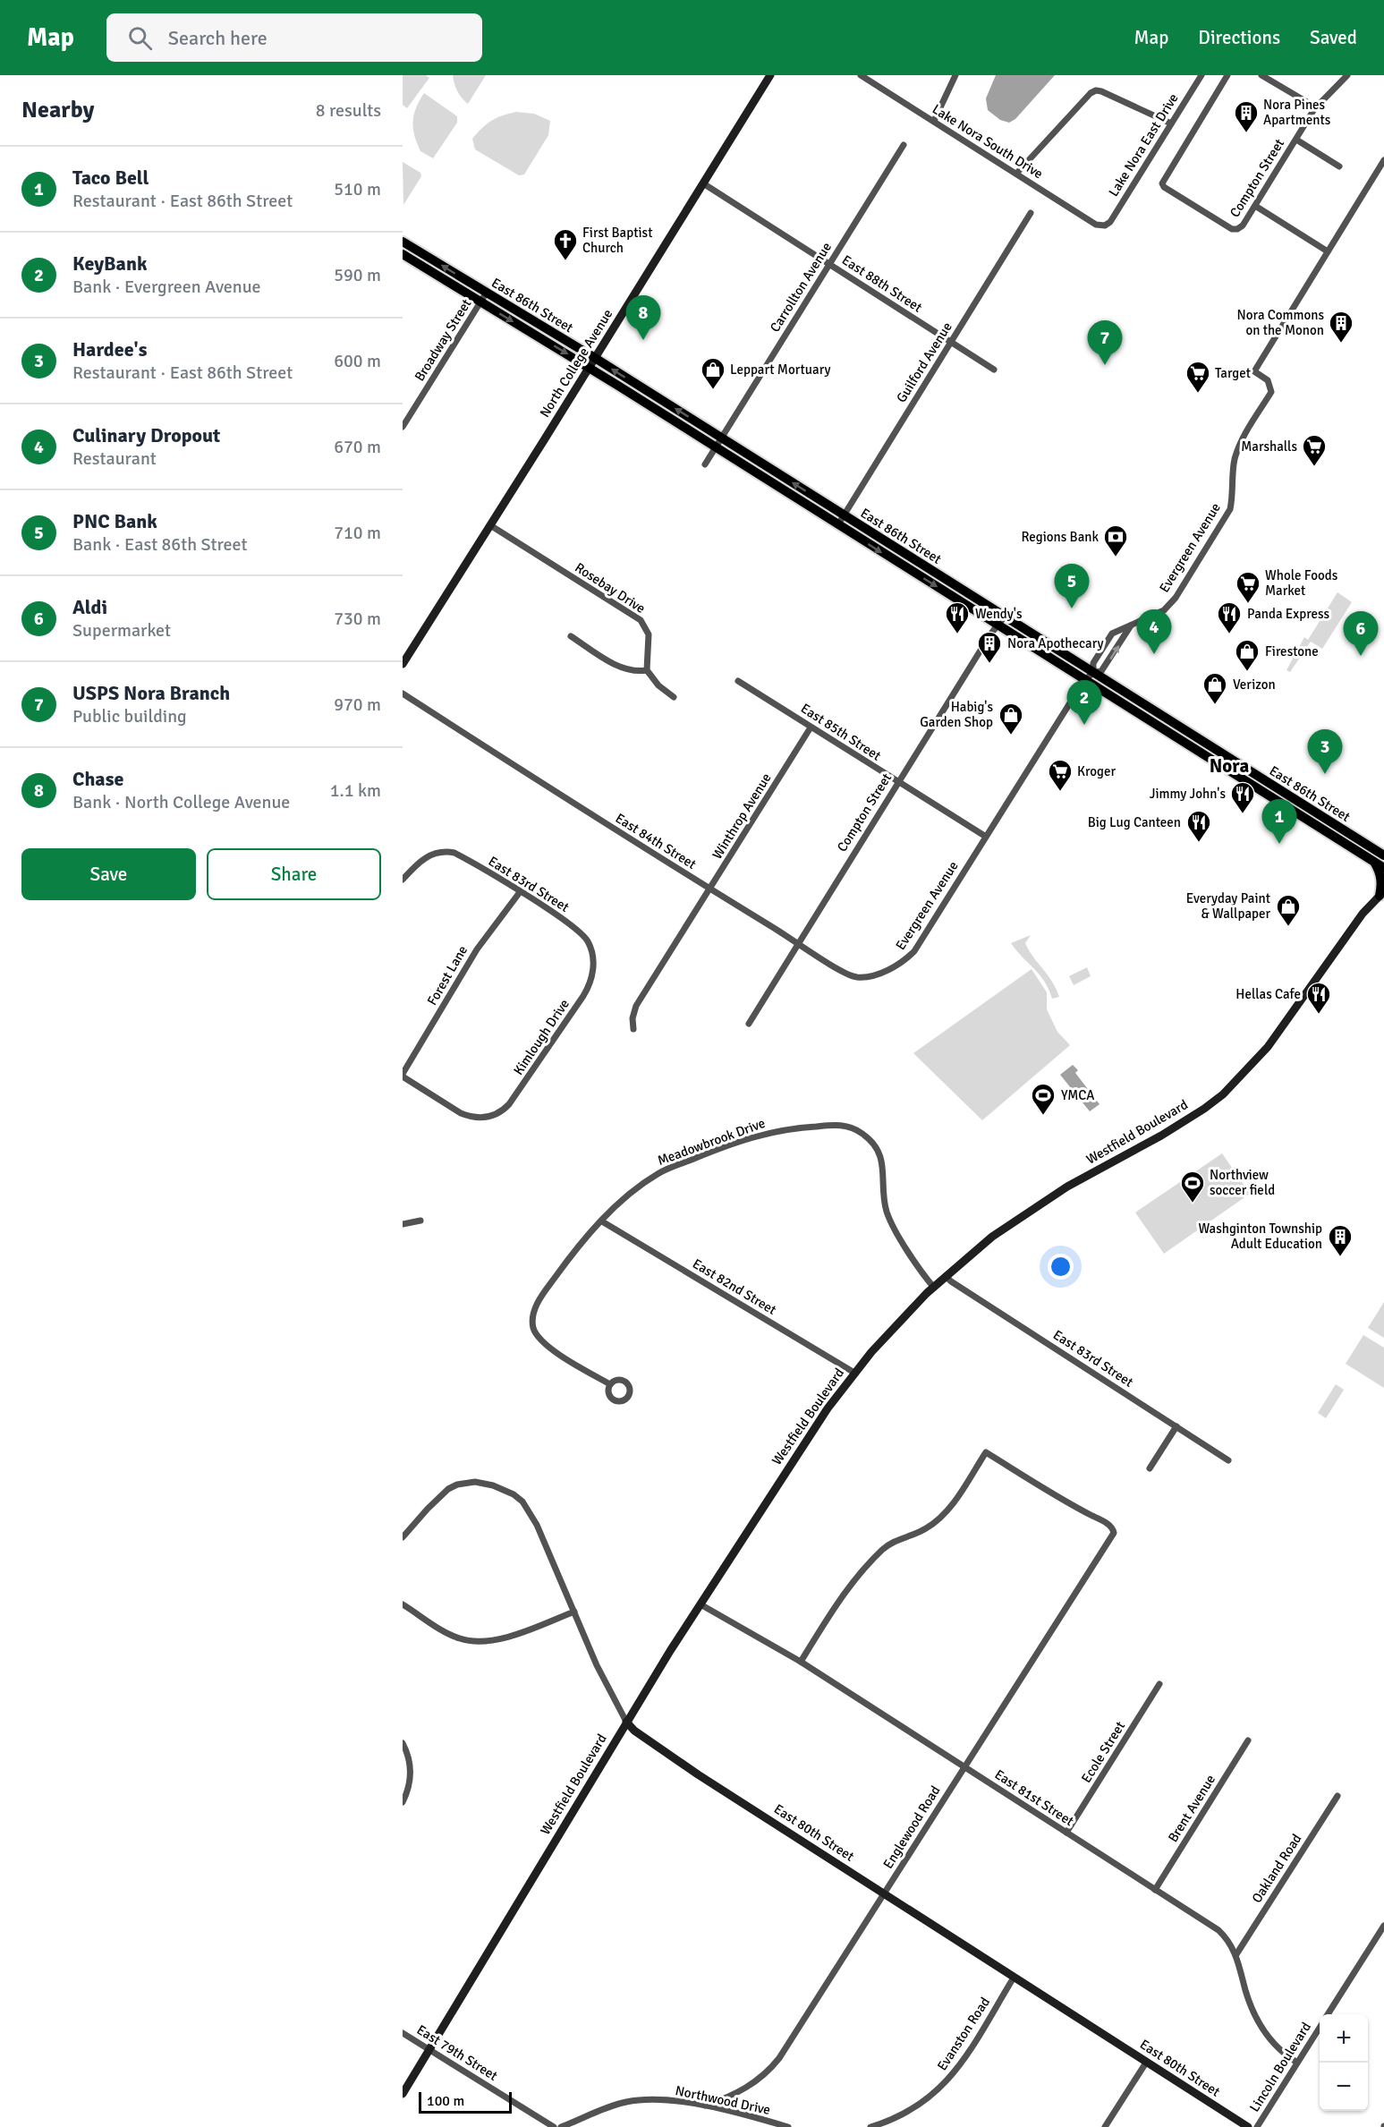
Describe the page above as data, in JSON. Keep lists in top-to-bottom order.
{
  "streets": {
    "main road": ["East 86th Street"],
    "street": [
      "Lake Nora South Drive",
      "Lake Nora East Drive",
      "Compton Street",
      "East 88th Street",
      "Carrollton Avenue",
      "Broadway Street",
      "Guilford Avenue",
      "North College Avenue",
      "Evergreen Avenue",
      "Rosebay Drive",
      "East 85th Street",
      "Winthrop Avenue",
      "East 84th Street",
      "East 83rd Street",
      "Forest Lane",
      "Kimlough Drive",
      "Westfield Boulevard",
      "Meadowbrook Drive",
      "East 82nd Street",
      "Ecole Street",
      "East 81st Street",
      "Brent Avenue",
      "Englewood Road",
      "East 80th Street",
      "Oakland Road",
      "Evanston Road",
      "East 79th Street",
      "Lincoln Boulevard",
      "Northwood Drive"
    ]
  },
  "crossings": [
    ["Lake Nora South Drive", "Lake Nora East Drive"],
    ["Compton Street", "East 86th Street"],
    ["Compton Street", "East 85th Street"],
    ["Compton Street", "East 84th Street"],
    ["East 88th Street", "Carrollton Avenue"],
    ["East 88th Street", "Guilford Avenue"],
    ["East 88th Street", "North College Avenue"],
    ["Carrollton Avenue", "East 86th Street"],
    ["East 86th Street", "Broadway Street"],
    ["East 86th Street", "Guilford Avenue"],
    ["East 86th Street", "North College Avenue"],
    ["East 86th Street", "Evergreen Avenue"],
    ["North College Avenue", "Rosebay Drive"],
    ["Evergreen Avenue", "East 85th Street"],
    ["Evergreen Avenue", "East 84th Street"],
    ["East 85th Street", "Winthrop Avenue"],
    ["Winthrop Avenue", "East 84th Street"],
    ["East 83rd Street", "Forest Lane"],
    ["East 83rd Street", "Kimlough Drive"],
    ["East 83rd Street", "Westfield Boulevard"],
    ["Forest Lane", "Kimlough Drive"],
    ["Westfield Boulevard", "Meadowbrook Drive"],
    ["Westfield Boulevard", "East 82nd Street"],
    ["Westfield Boulevard", "East 81st Street"],
    ["Westfield Boulevard", "East 80th Street"],
    ["Westfield Boulevard", "East 79th Street"],
    ["Meadowbrook Drive", "East 82nd Street"],
    ["Ecole Street", "East 81st Street"],
    ["East 81st Street", "Brent Avenue"],
    ["East 81st Street", "Englewood Road"],
    ["East 81st Street", "Oakland Road"],
    ["East 81st Street", "Lincoln Boulevard"],
    ["Englewood Road", "East 80th Street"],
    ["Englewood Road", "Northwood Drive"],
    ["East 80th Street", "Evanston Road"]
  ],
  "districts": ["Nora"],
  "places": {
    "building": [
      "Nora Pines Apartments",
      "Nora Commons on the Monon",
      "Nora Apothecary",
      "Washginton Township Adult Education"
    ],
    "church": ["First Baptist Church"],
    "shop": [
      "Leppart Mortuary",
      "Firestone",
      "Verizon",
      "Habig's Garden Shop",
      "Everyday Paint & Wallpaper"
    ],
    "supermarket": [
      "Target",
      "Marshalls",
      "Whole Foods Market",
      "Kroger"
    ],
    "bank": ["Regions Bank"],
    "restaurant": [
      "Wendy's",
      "Panda Express",
      "Jimmy John's",
      "Big Lug Canteen",
      "Hellas Cafe"
    ],
    "sports": ["YMCA", "Northview soccer field"]
  },
  "scale_bar": "100 m",
  "page": {
    "header": "Map",
    "search": "Search here",
    "nav": ["Map", "Directions", "Saved"],
    "heading": ["Nearby", "8 results"],
    "list": [
      {
        "mark": "1",
        "name": "Taco Bell",
        "note": "Restaurant · East 86th Street",
        "value": "510 m"
      },
      {
        "mark": "2",
        "name": "KeyBank",
        "note": "Bank · Evergreen Avenue",
        "value": "590 m"
      },
      {
        "mark": "3",
        "name": "Hardee's",
        "note": "Restaurant · East 86th Street",
        "value": "600 m"
      },
      {
        "mark": "4",
        "name": "Culinary Dropout",
        "note": "Restaurant",
        "value": "670 m"
      },
      {
        "mark": "5",
        "name": "PNC Bank",
        "note": "Bank · East 86th Street",
        "value": "710 m"
      },
      {
        "mark": "6",
        "name": "Aldi",
        "note": "Supermarket",
        "value": "730 m"
      },
      {
        "mark": "7",
        "name": "USPS Nora Branch",
        "note": "Public building",
        "value": "970 m"
      },
      {
        "mark": "8",
        "name": "Chase",
        "note": "Bank · North College Avenue",
        "value": "1.1 km"
      }
    ],
    "pins": [
      "8",
      "7",
      "5",
      "4",
      "6",
      "2",
      "3",
      "1"
    ],
    "buttons": ["Save", "Share"],
    "map_buttons": ["+", "−"],
    "scale": "100 m"
  }
}
